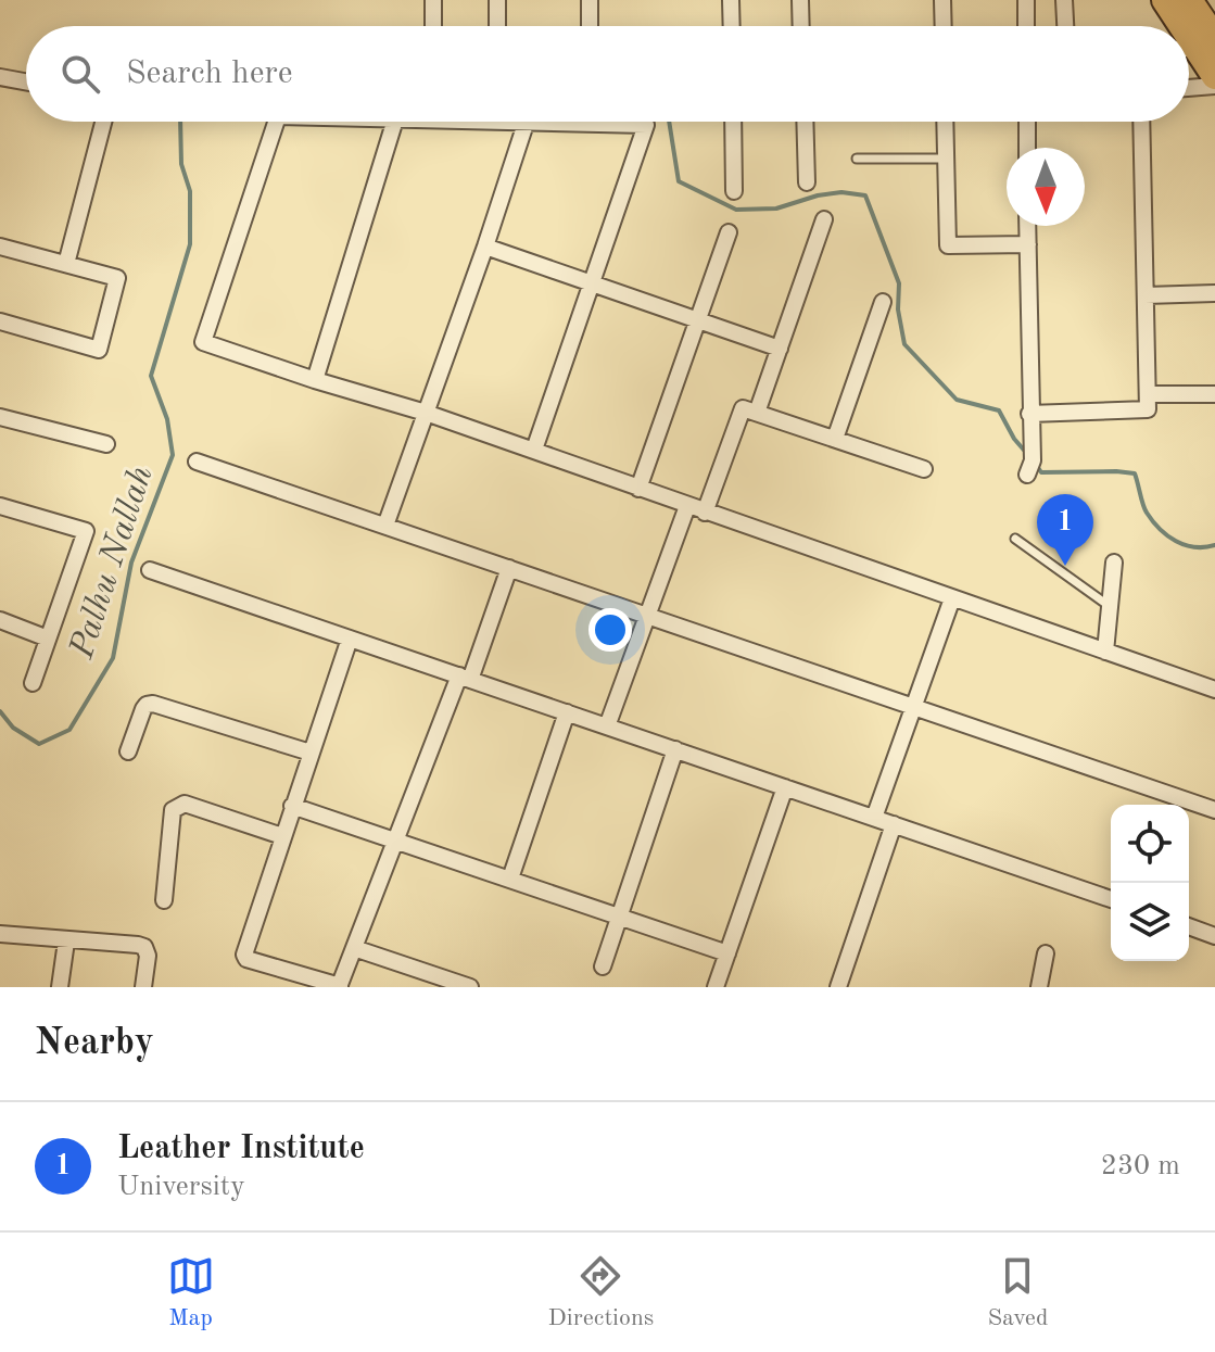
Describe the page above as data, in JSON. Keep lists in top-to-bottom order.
{
  "water": ["Palhu Nallah"],
  "north": "bottom",
  "page": {
    "search": "Search here",
    "pins": "1",
    "heading": "Nearby",
    "list": [
      {
        "mark": "1",
        "name": "Leather Institute",
        "note": "University",
        "value": "230 m"
      }
    ],
    "nav": ["Map", "Directions", "Saved"]
  }
}
